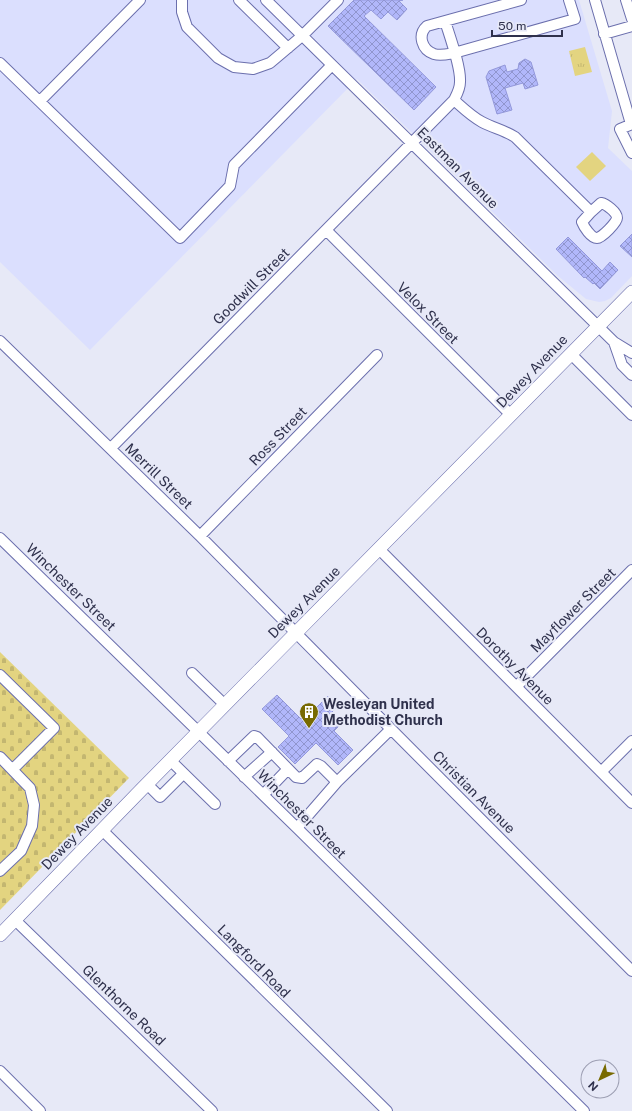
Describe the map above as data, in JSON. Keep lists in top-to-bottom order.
{
  "streets": {
    "main road": ["Dewey Avenue"],
    "street": [
      "Eastman Avenue",
      "Goodwill Street",
      "Velox Street",
      "Ross Street",
      "Merrill Street",
      "Winchester Street",
      "Mayflower Street",
      "Dorothy Avenue",
      "Christian Avenue",
      "Langford Road",
      "Glenthorne Road"
    ]
  },
  "crossings": [
    ["Eastman Avenue", "Goodwill Street"],
    ["Eastman Avenue", "Dewey Avenue"],
    ["Goodwill Street", "Velox Street"],
    ["Goodwill Street", "Merrill Street"],
    ["Velox Street", "Dewey Avenue"],
    ["Dewey Avenue", "Merrill Street"],
    ["Dewey Avenue", "Winchester Street"],
    ["Dewey Avenue", "Dorothy Avenue"],
    ["Dewey Avenue", "Christian Avenue"],
    ["Dewey Avenue", "Langford Road"],
    ["Dewey Avenue", "Glenthorne Road"],
    ["Ross Street", "Merrill Street"],
    ["Merrill Street", "Christian Avenue"],
    ["Mayflower Street", "Dorothy Avenue"]
  ],
  "places": {
    "building": ["Wesleyan United Methodist Church"]
  },
  "scale_bar": "50 m",
  "north": "bottom left"
}
